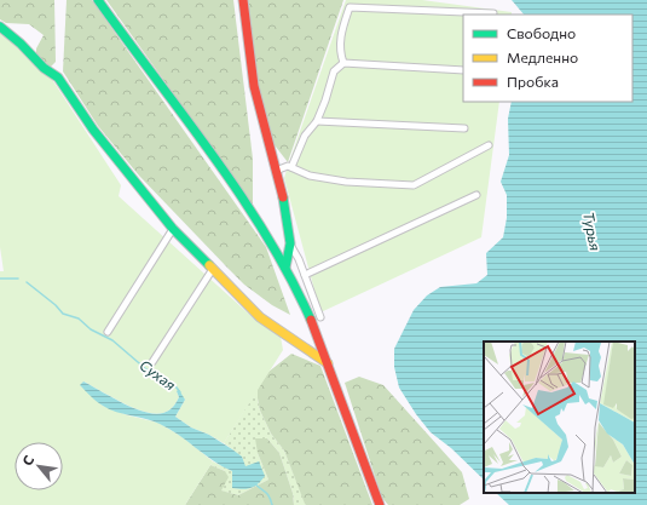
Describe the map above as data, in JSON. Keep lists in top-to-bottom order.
{
  "water": ["Турья", "Сухая"],
  "legend": ["Свободно", "Медленно", "Пробка"],
  "north": "top left"
}
